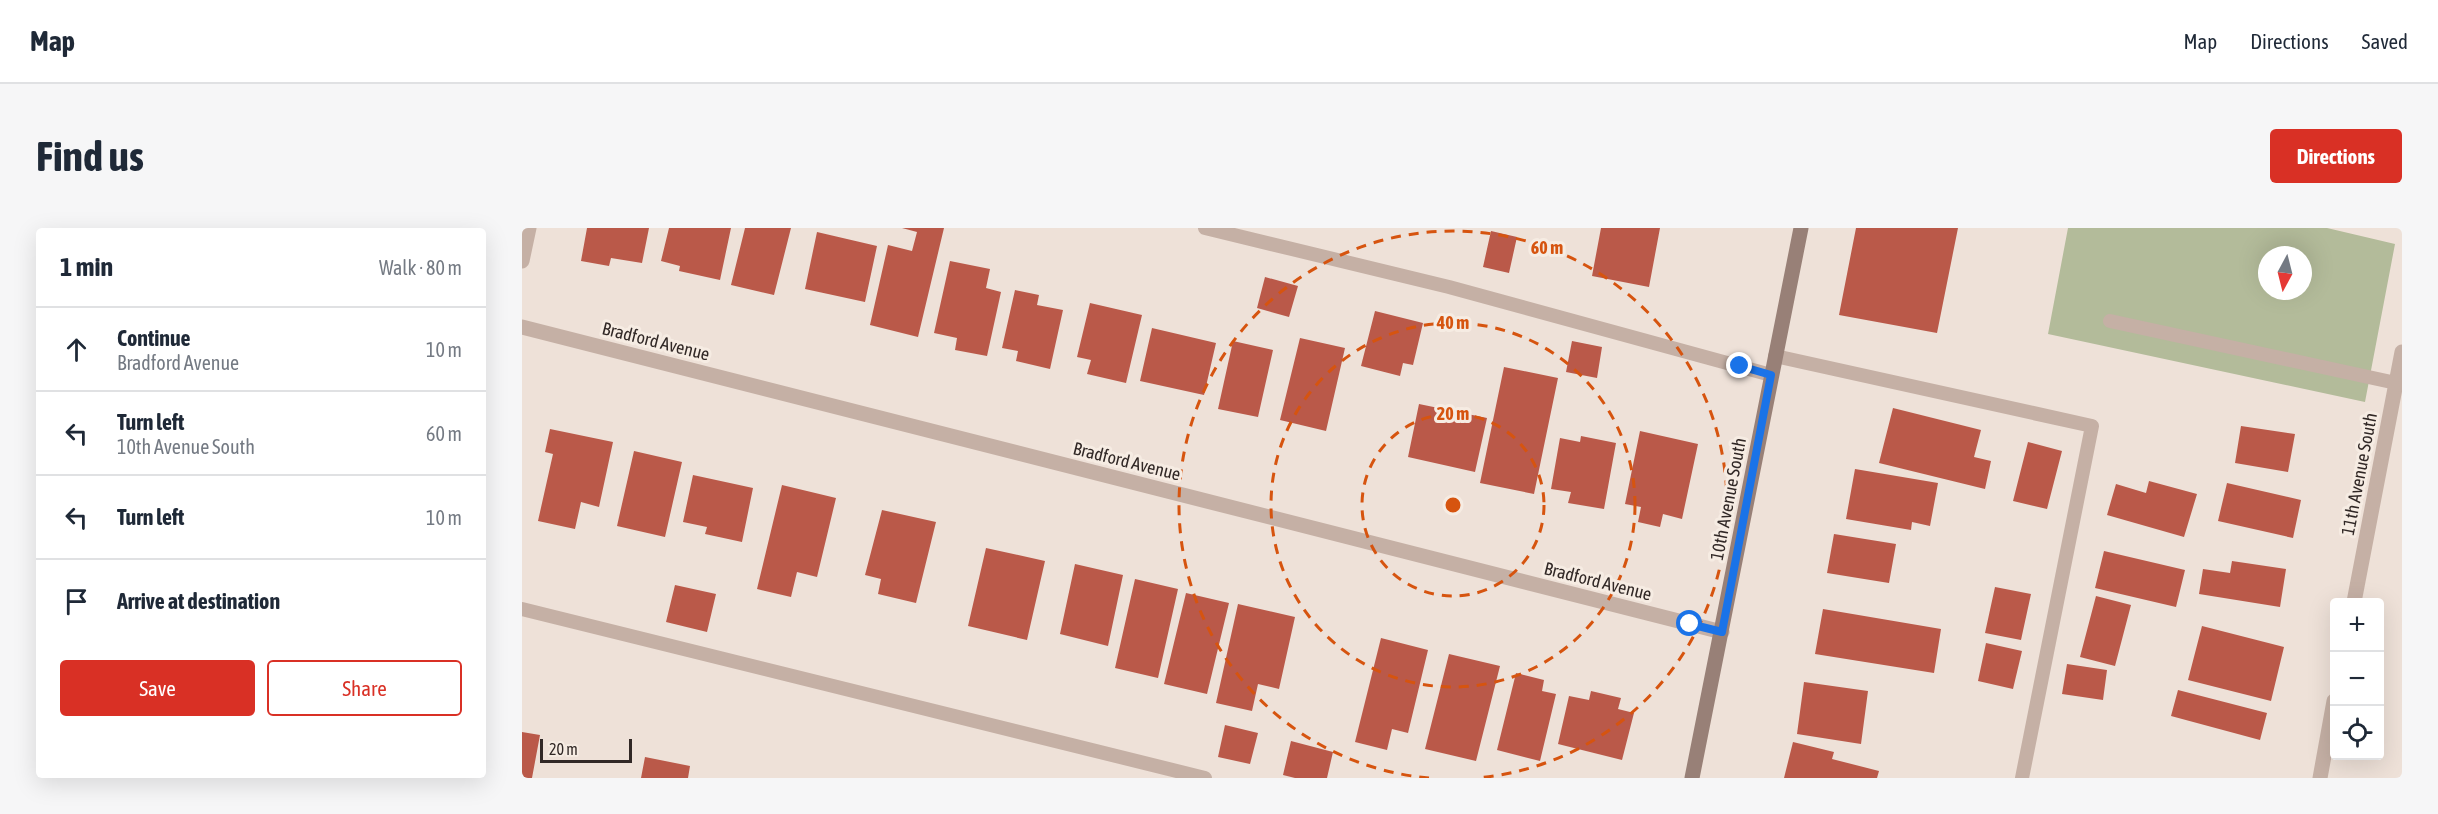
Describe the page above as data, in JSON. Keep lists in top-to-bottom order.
{
  "streets": {
    "street": ["Bradford Avenue", "11th Avenue South", "10th Avenue South"]
  },
  "crossings": [
    ["Bradford Avenue", "10th Avenue South"]
  ],
  "scale_bar": "20 m",
  "north": "bottom",
  "page": {
    "header": "Map",
    "nav": ["Map", "Directions", "Saved"],
    "buttons": [
      "Directions",
      ["Save", "Share"]
    ],
    "title": "Find us",
    "heading": ["1 min", "Walk · 80 m"],
    "list": [
      ["Continue", "Bradford Avenue", "10 m"],
      ["Turn left", "10th Avenue South", "60 m"],
      ["Turn left", "10 m"],
      "Arrive at destination"
    ],
    "map_buttons": ["+", "−"],
    "scale": "20 m"
  },
  "rings": ["60 m", "40 m", "20 m"]
}
